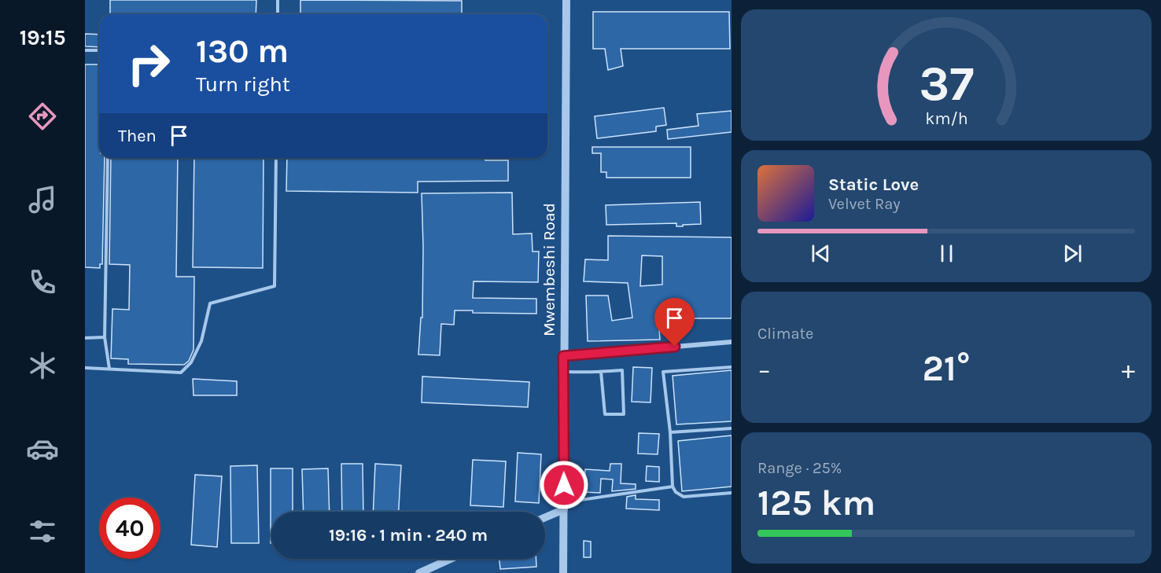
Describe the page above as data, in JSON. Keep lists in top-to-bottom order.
{
  "streets": {
    "street": ["Mwembeshi Road"]
  },
  "page": {
    "tabs": "19:15",
    "turn": ["130 m", "Turn right"],
    "then": "Then",
    "song": ["Static Love", "Velvet Ray"],
    "tile": [
      "Climate",
      ["Range · 25%", "125 km"]
    ],
    "heat": ["−", "21°", "+"],
    "limit": "40",
    "trip": "19:16 · 1 min · 240 m",
    "gauge": ["37", "km/h"]
  }
}
